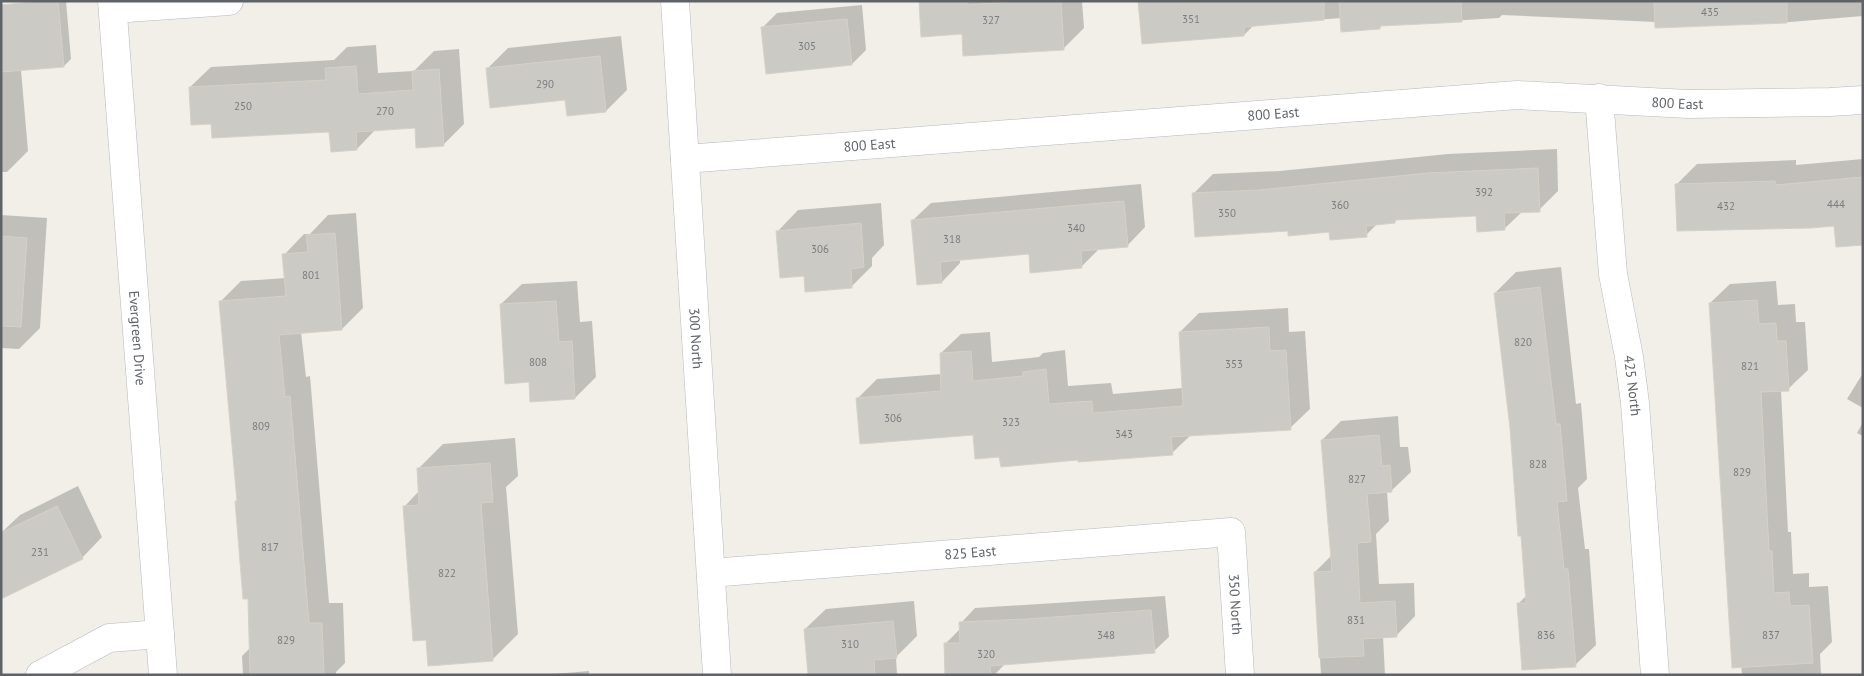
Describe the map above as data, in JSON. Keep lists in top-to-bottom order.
{
  "streets": {
    "street": [
      "800 East",
      "Evergreen Drive",
      "300 North",
      "425 North",
      "825 East",
      "350 North"
    ]
  },
  "crossings": [
    ["800 East", "300 North"],
    ["800 East", "425 North"],
    ["300 North", "825 East"],
    ["825 East", "350 North"]
  ],
  "house_numbers": [
    "435",
    "351",
    "327",
    "305",
    "290",
    "250",
    "270",
    "392",
    "444",
    "360",
    "432",
    "350",
    "340",
    "318",
    "306",
    "801",
    "820",
    "808",
    "353",
    "821",
    "306",
    "323",
    "809",
    "343",
    "828",
    "829",
    "827",
    "817",
    "231",
    "822",
    "831",
    "348",
    "836",
    "837",
    "829",
    "310",
    "320"
  ]
}
